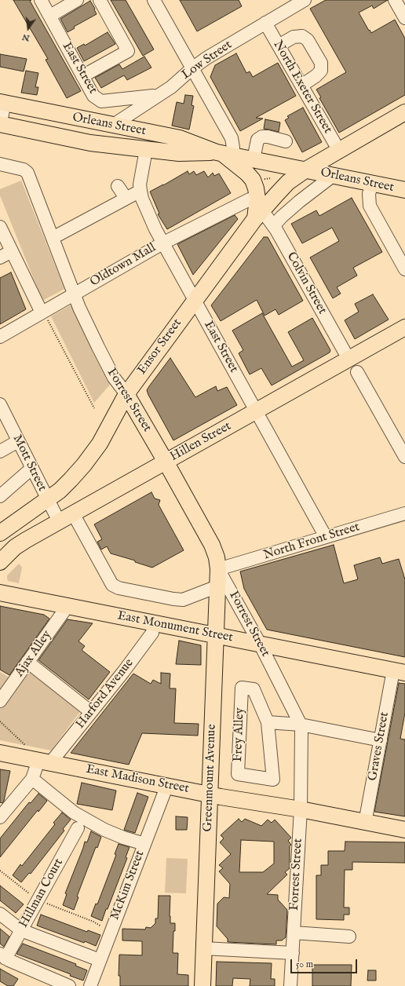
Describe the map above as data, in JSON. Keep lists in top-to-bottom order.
{
  "streets": {
    "main road": [
      "Orleans Street",
      "Ensor Street",
      "Forrest Street",
      "Hillen Street",
      "East Monument Street",
      "Greenmount Avenue",
      "East Madison Street"
    ],
    "street": [
      "Low Street",
      "East Street",
      "North Exeter Street",
      "Oldtown Mall",
      "Colvin Street",
      "Mott Street",
      "North Front Street",
      "Ajax Alley",
      "Harford Avenue",
      "Frey Alley",
      "Graves Street",
      "McKim Street",
      "Hillman Court"
    ]
  },
  "crossings": [
    ["Low Street", "East Street"],
    ["Low Street", "North Exeter Street"],
    ["Low Street", "Orleans Street"],
    ["East Street", "Orleans Street"],
    ["East Street", "Oldtown Mall"],
    ["East Street", "Ensor Street"],
    ["East Street", "Hillen Street"],
    ["East Street", "North Front Street"],
    ["North Exeter Street", "Ensor Street"],
    ["Orleans Street", "Ensor Street"],
    ["Oldtown Mall", "Forrest Street"],
    ["Colvin Street", "Ensor Street"],
    ["Colvin Street", "Hillen Street"],
    ["Ensor Street", "Forrest Street"],
    ["Ensor Street", "Mott Street"],
    ["Forrest Street", "Hillen Street"],
    ["Forrest Street", "North Front Street"],
    ["Forrest Street", "East Monument Street"],
    ["Forrest Street", "Greenmount Avenue"],
    ["Forrest Street", "East Madison Street"],
    ["Hillen Street", "Mott Street"],
    ["North Front Street", "Greenmount Avenue"],
    ["East Monument Street", "Ajax Alley"],
    ["East Monument Street", "Harford Avenue"],
    ["East Monument Street", "Graves Street"],
    ["East Monument Street", "Greenmount Avenue"],
    ["Harford Avenue", "East Madison Street"],
    ["Graves Street", "East Madison Street"],
    ["Greenmount Avenue", "East Madison Street"],
    ["East Madison Street", "McKim Street"]
  ],
  "scale_bar": "50 m",
  "north": "bottom"
}
